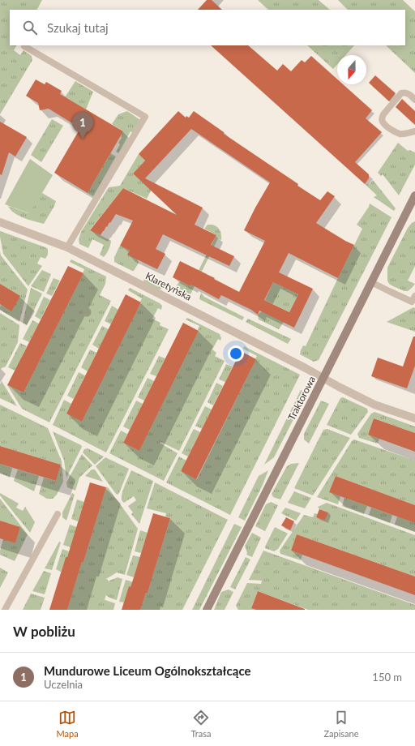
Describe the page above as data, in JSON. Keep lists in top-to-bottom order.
{
  "streets": {
    "main road": ["Traktorowa"],
    "street": ["Klaretyńska"]
  },
  "crossings": [
    ["Klaretyńska", "Traktorowa"]
  ],
  "north": "bottom",
  "page": {
    "search": "Szukaj tutaj",
    "pins": "1",
    "heading": "W pobliżu",
    "list": [
      {
        "mark": "1",
        "name": "Mundurowe Liceum Ogólnokształcące",
        "note": "Uczelnia",
        "value": "150 m"
      }
    ],
    "nav": ["Mapa", "Trasa", "Zapisane"]
  }
}
